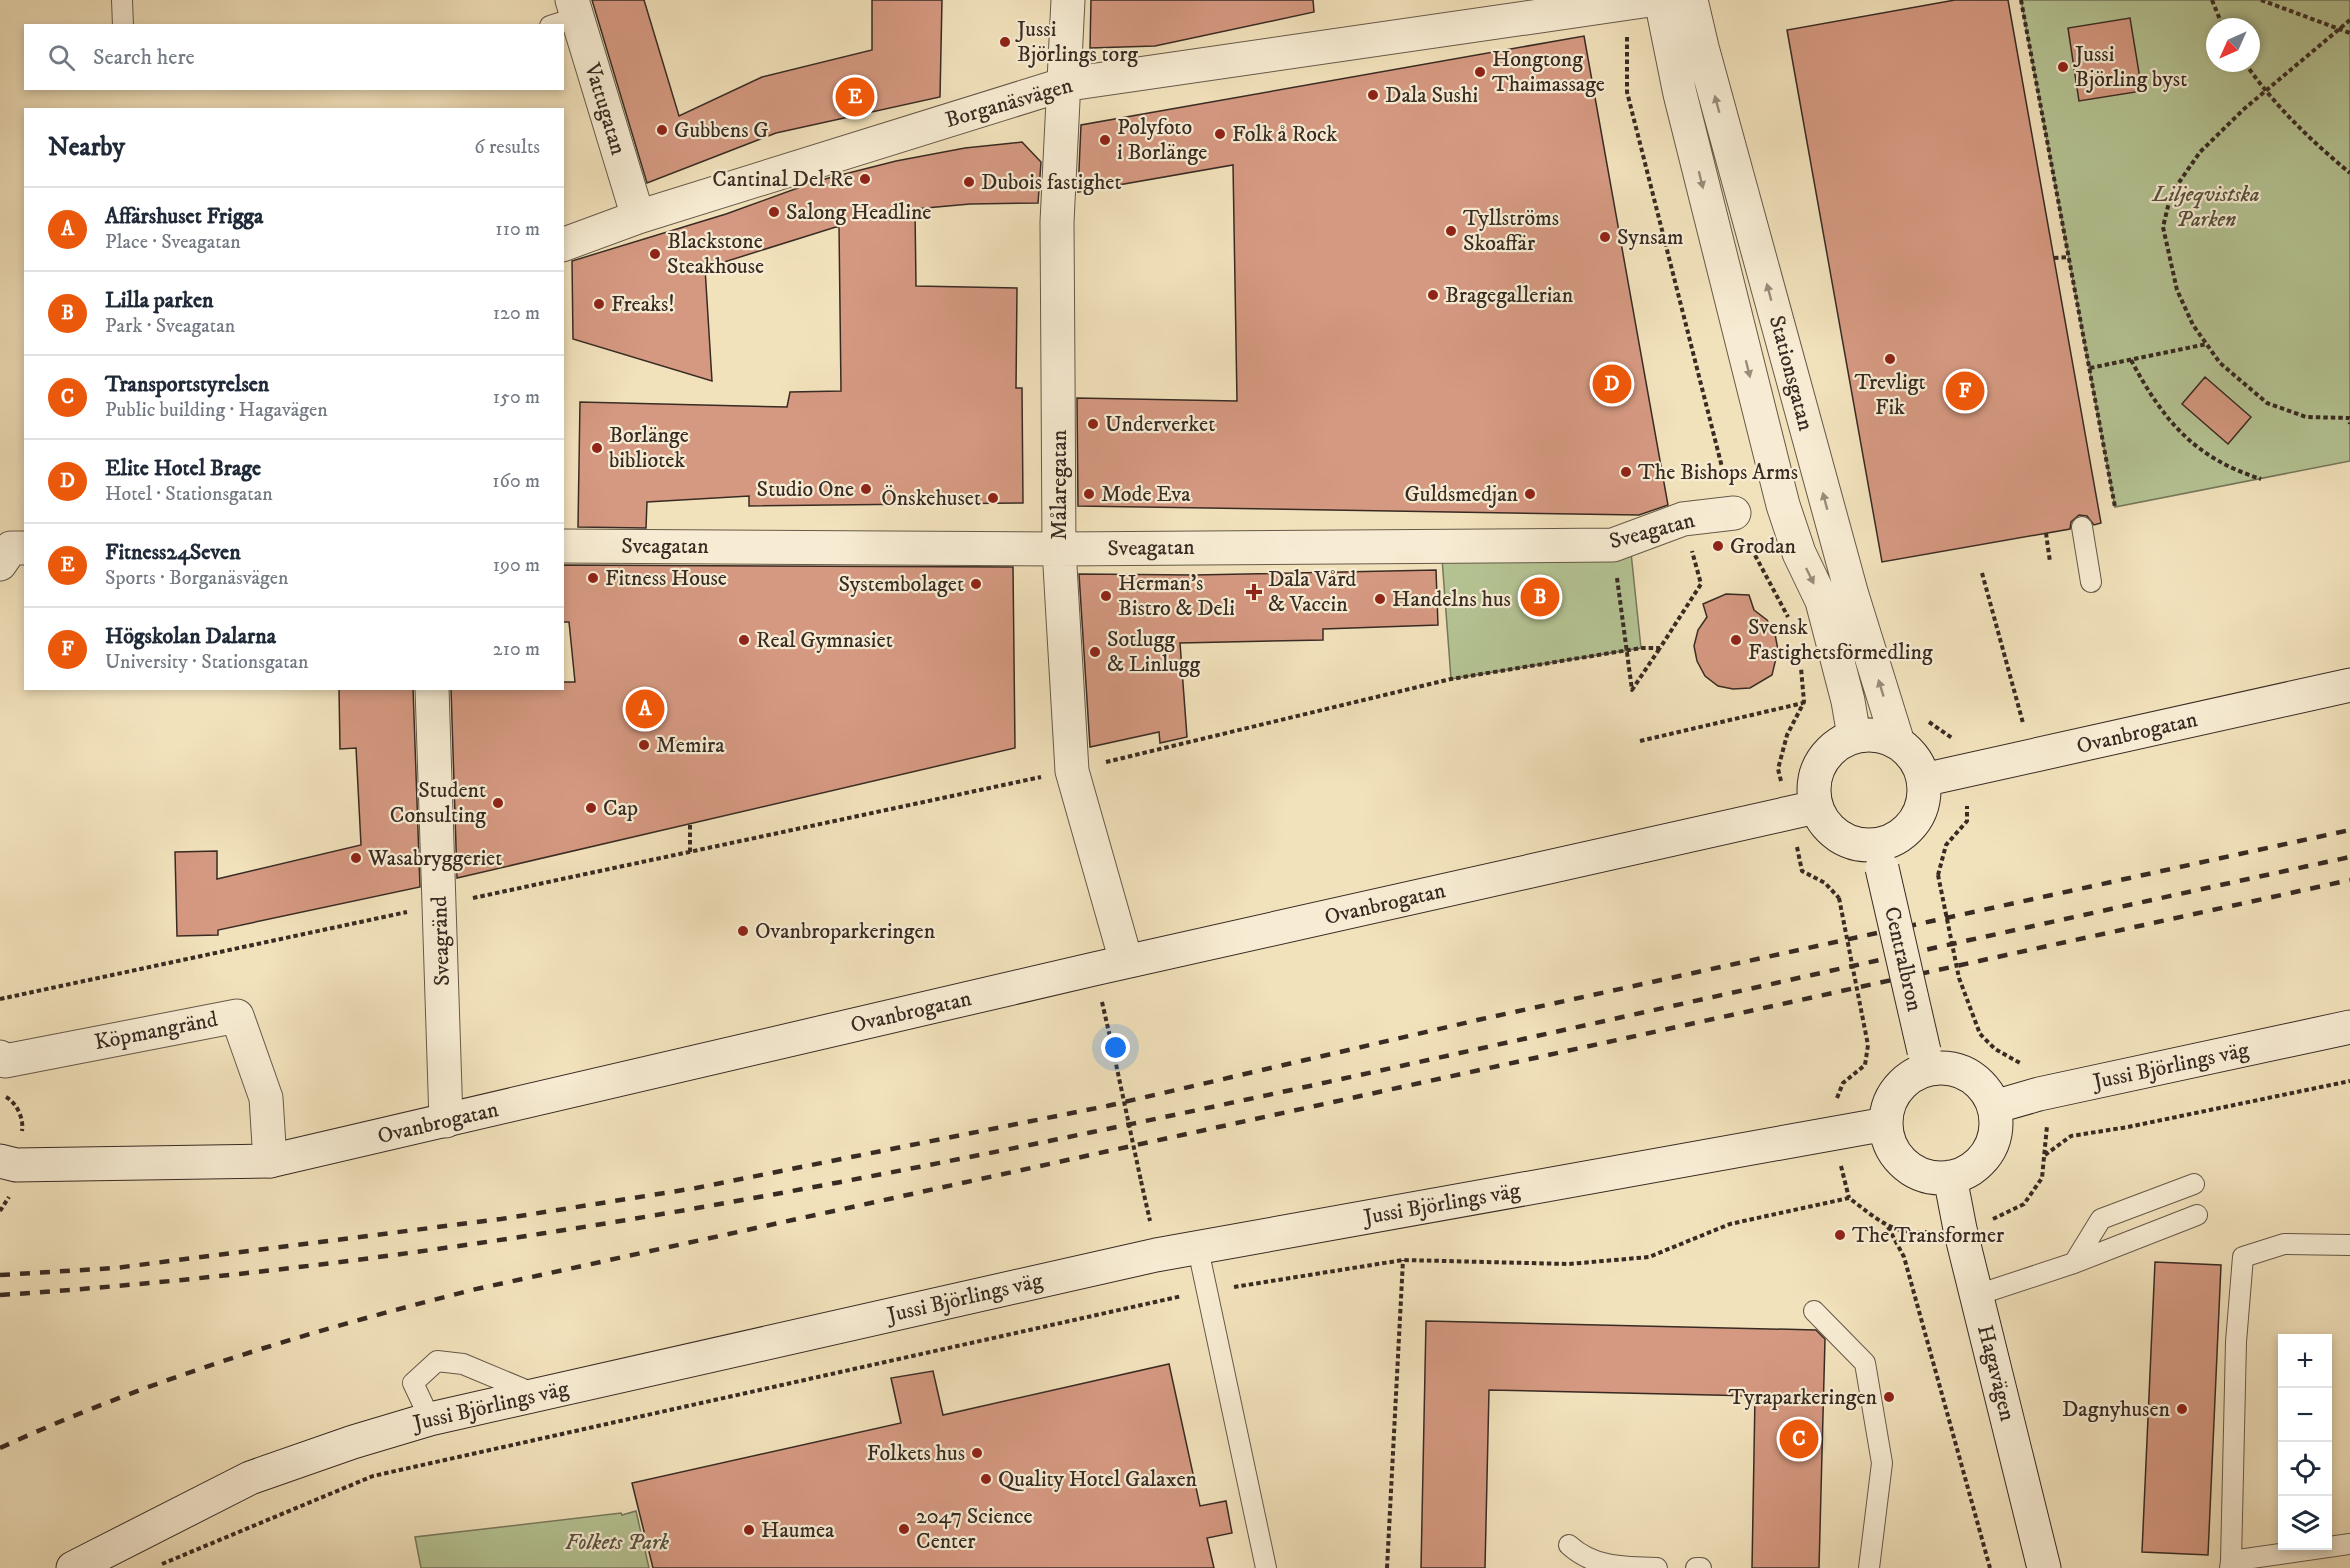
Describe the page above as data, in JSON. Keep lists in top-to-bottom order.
{
  "streets": {
    "street": [
      "Borganäsvägen",
      "Vattugatan",
      "Stationsgatan",
      "Målaregatan",
      "Sveagatan",
      "Ovanbrogatan",
      "Sveagränd",
      "Centralbron",
      "Köpmangränd",
      "Jussi Björlings väg",
      "Hagavägen"
    ]
  },
  "crossings": [
    ["Borganäsvägen", "Vattugatan"],
    ["Borganäsvägen", "Målaregatan"],
    ["Stationsgatan", "Ovanbrogatan"],
    ["Stationsgatan", "Centralbron"],
    ["Målaregatan", "Sveagatan"],
    ["Målaregatan", "Ovanbrogatan"],
    ["Ovanbrogatan", "Sveagränd"],
    ["Ovanbrogatan", "Centralbron"],
    ["Ovanbrogatan", "Köpmangränd"],
    ["Centralbron", "Jussi Björlings väg"],
    ["Centralbron", "Hagavägen"],
    ["Jussi Björlings väg", "Hagavägen"]
  ],
  "parks": ["Liljeqvistska Parken", "Folkets Park"],
  "places": {
    "other": [
      "Jussi Björlings torg",
      "Jussi Björling byst",
      "Hongtong Thaimassage",
      "Dala Sushi",
      "Gubbens G",
      "Folk å Rock",
      "Polyfoto i Borlänge",
      "Cantinal Del Re",
      "Dubois fastighet",
      "Salong Headline",
      "Tyllströms Skoaffär",
      "Synsam",
      "Blackstone Steakhouse",
      "Bragegallerian",
      "Freaks!",
      "Trevligt Fik",
      "Underverket",
      "Borlänge bibliotek",
      "The Bishops Arms",
      "Studio One",
      "Mode Eva",
      "Guldsmedjan",
      "Önskehuset",
      "Grodan",
      "Fitness House",
      "Systembolaget",
      "Herman's Bistro & Deli",
      "Handelns hus",
      "Real Gymnasiet",
      "Svensk Fastighetsförmedling",
      "Sotlugg & Linlugg",
      "Memira",
      "Student Consulting",
      "Cap",
      "Wasabryggeriet",
      "Ovanbroparkeringen",
      "The Transformer",
      "Tyraparkeringen",
      "Dagnyhusen",
      "Folkets hus",
      "Quality Hotel Galaxen",
      "2047 Science Center",
      "Haumea"
    ],
    "health": ["Dala Vård & Vaccin"]
  },
  "north": "bottom left",
  "page": {
    "search": "Search here",
    "pins": [
      "E",
      "D",
      "F",
      "B",
      "A",
      "C"
    ],
    "heading": ["Nearby", "6 results"],
    "list": [
      {
        "mark": "A",
        "name": "Affärshuset Frigga",
        "note": "Place · Sveagatan",
        "value": "110 m"
      },
      {
        "mark": "B",
        "name": "Lilla parken",
        "note": "Park · Sveagatan",
        "value": "120 m"
      },
      {
        "mark": "C",
        "name": "Transportstyrelsen",
        "note": "Public building · Hagavägen",
        "value": "150 m"
      },
      {
        "mark": "D",
        "name": "Elite Hotel Brage",
        "note": "Hotel · Stationsgatan",
        "value": "160 m"
      },
      {
        "mark": "E",
        "name": "Fitness24Seven",
        "note": "Sports · Borganäsvägen",
        "value": "190 m"
      },
      {
        "mark": "F",
        "name": "Högskolan Dalarna",
        "note": "University · Stationsgatan",
        "value": "210 m"
      }
    ],
    "map_buttons": ["+", "−"]
  }
}
